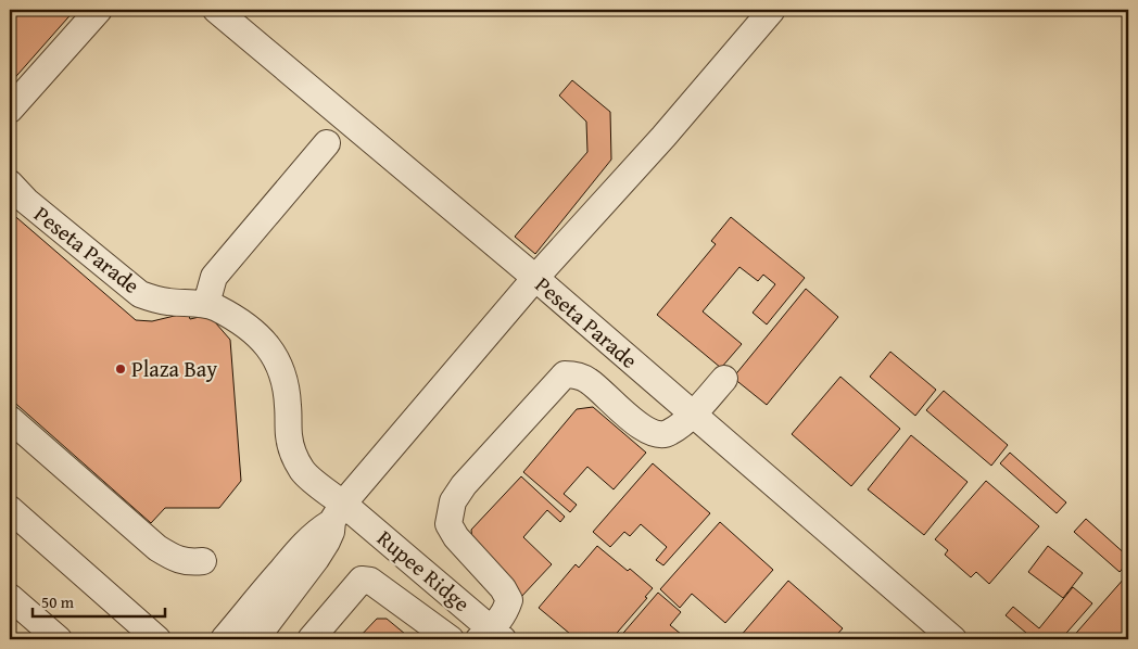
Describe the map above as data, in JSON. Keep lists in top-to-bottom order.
{
  "streets": {
    "street": ["Peseta Parade", "Rupee Ridge"]
  },
  "crossings": [
    ["Peseta Parade", "Rupee Ridge"]
  ],
  "places": ["Plaza Bay"],
  "scale_bar": "50 m"
}
